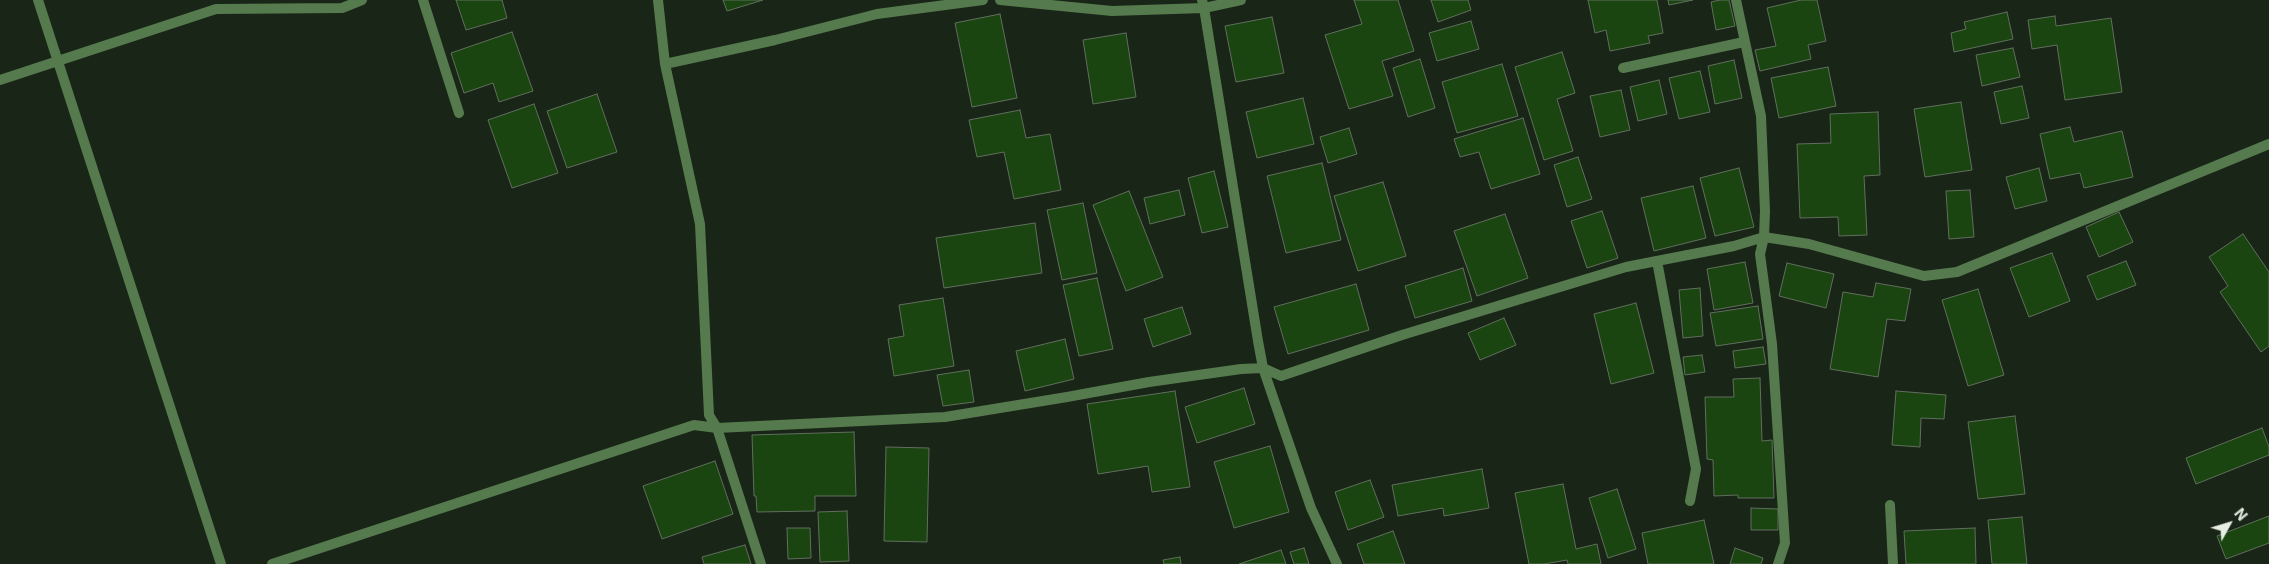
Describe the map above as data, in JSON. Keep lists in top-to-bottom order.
{
  "north": "top right"
}
